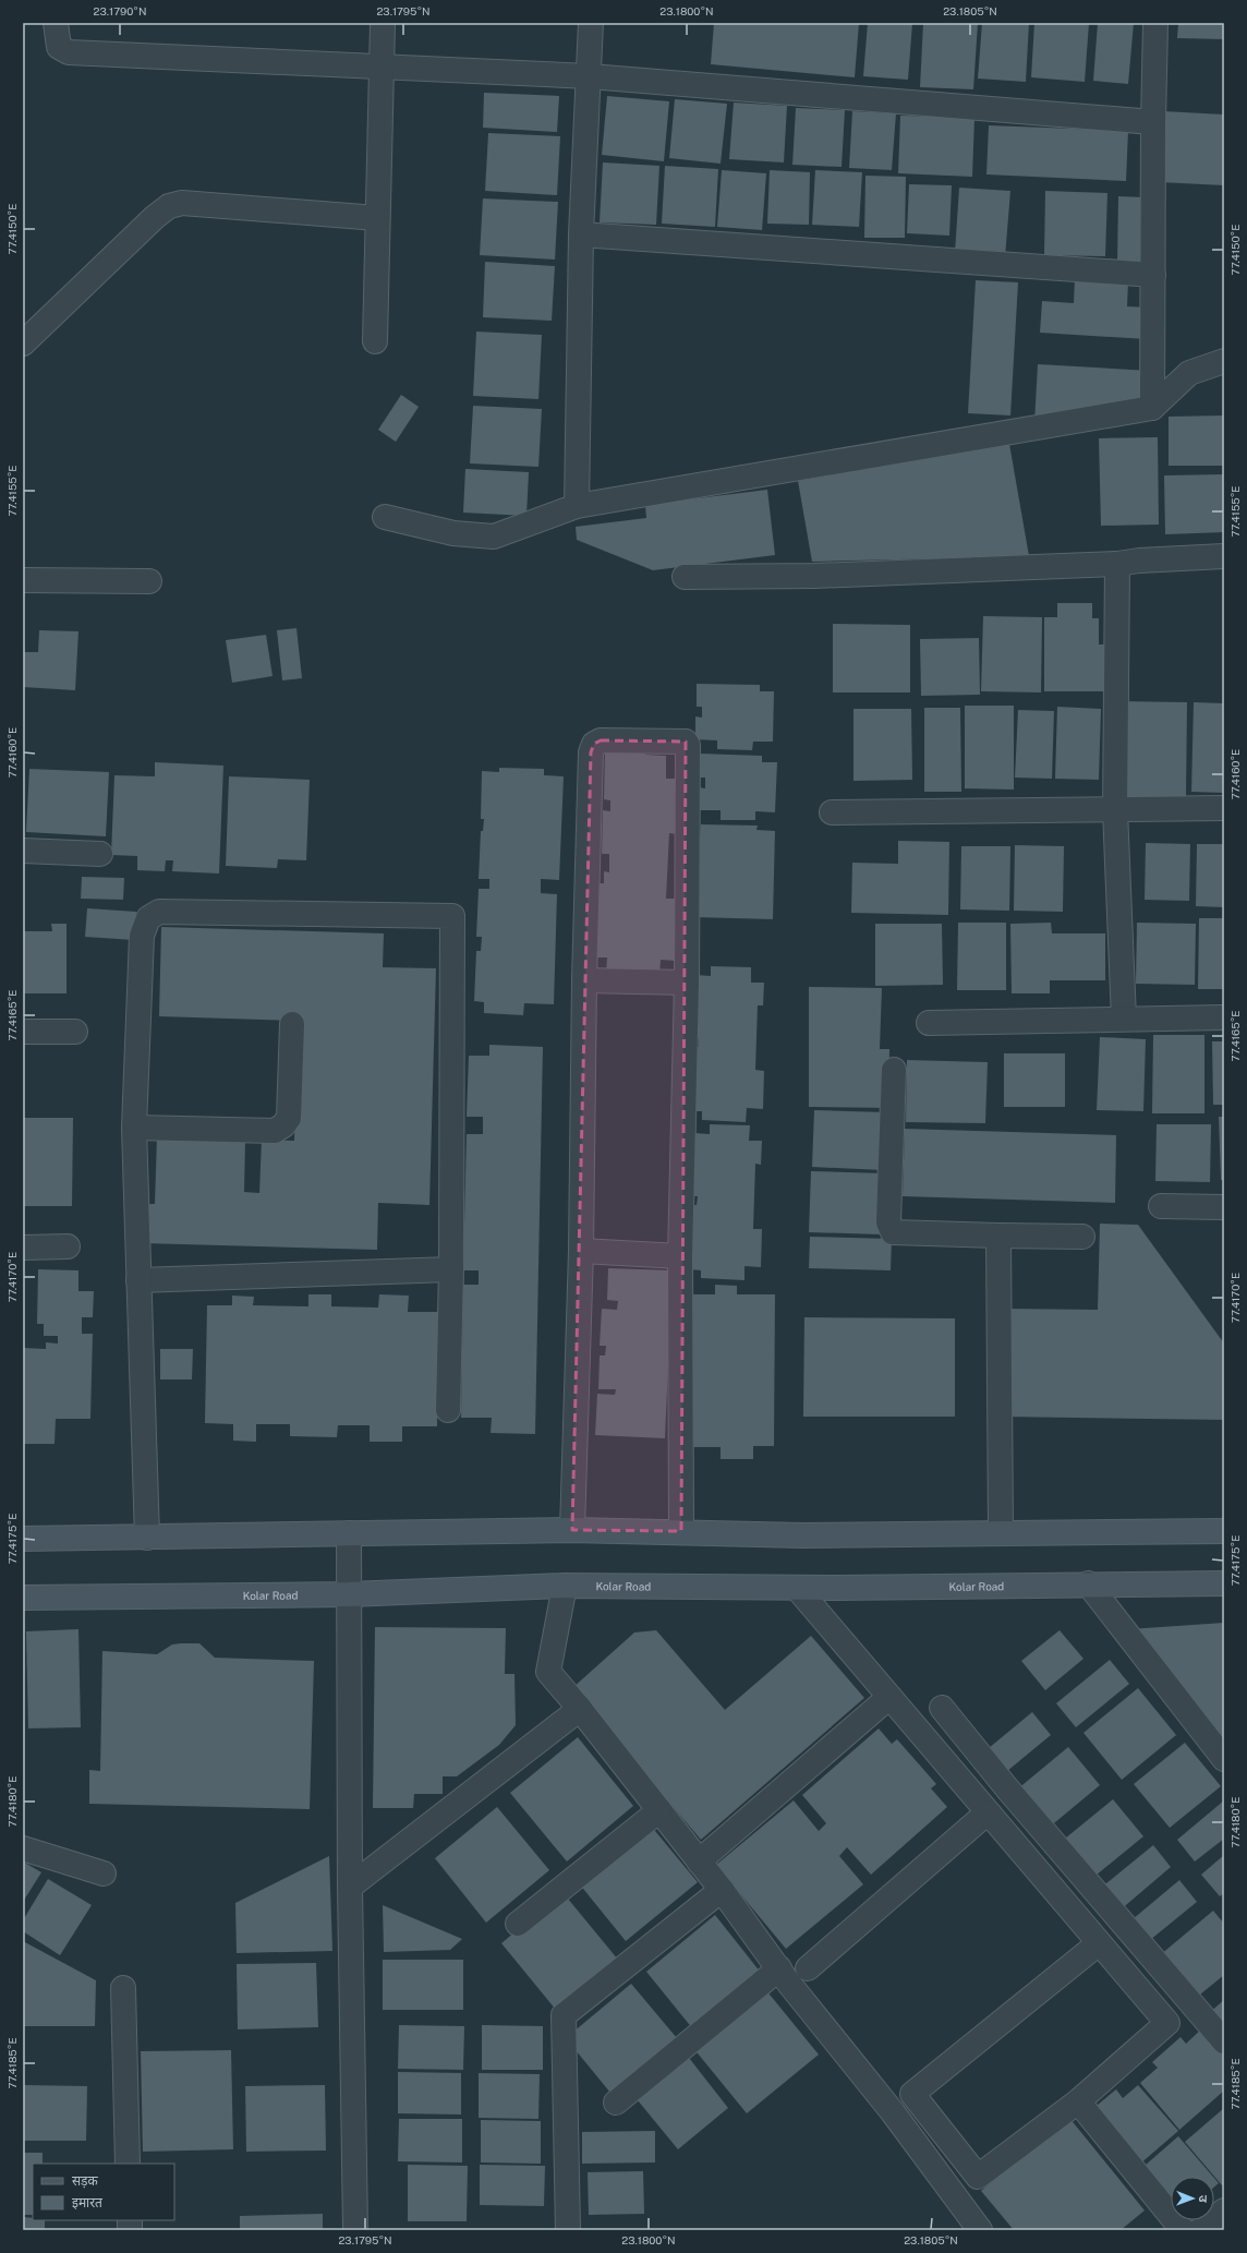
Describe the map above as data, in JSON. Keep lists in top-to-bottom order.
{
  "streets": {
    "main road": ["Kolar Road"]
  },
  "legend": ["सड़क", "इमारत"],
  "north": "right",
  "coordinates": [
    "23.1790°N",
    "23.1795°N",
    "23.1800°N",
    "23.1805°N",
    "77.4150°E",
    "77.4155°E",
    "77.4160°E",
    "77.4165°E",
    "77.4170°E",
    "77.4175°E",
    "77.4180°E",
    "77.4185°E"
  ]
}
